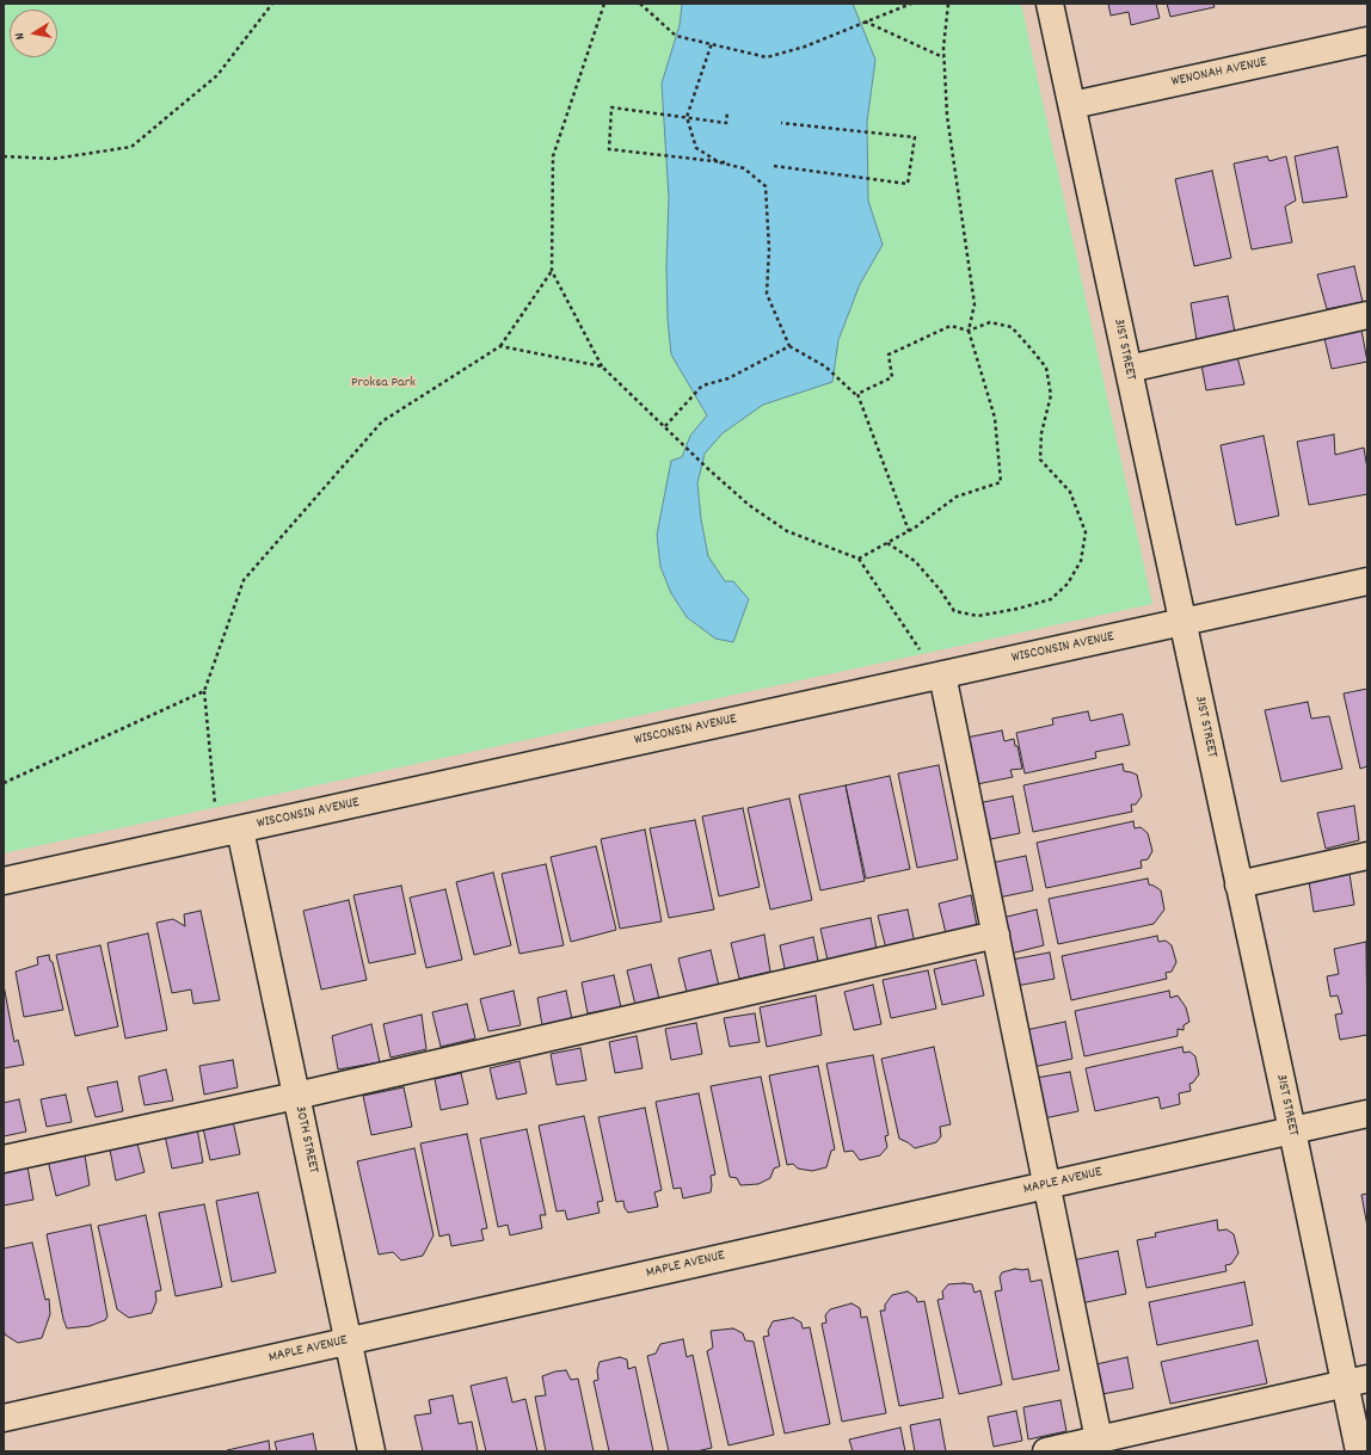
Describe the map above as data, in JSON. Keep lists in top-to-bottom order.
{
  "streets": {
    "street": [
      "WENONAH AVENUE",
      "31ST STREET",
      "WISCONSIN AVENUE",
      "30TH STREET",
      "MAPLE AVENUE"
    ]
  },
  "crossings": [
    ["WENONAH AVENUE", "31ST STREET"],
    ["31ST STREET", "WISCONSIN AVENUE"],
    ["31ST STREET", "MAPLE AVENUE"],
    ["WISCONSIN AVENUE", "30TH STREET"],
    ["30TH STREET", "MAPLE AVENUE"]
  ],
  "parks": ["Proksa Park"],
  "north": "left"
}
